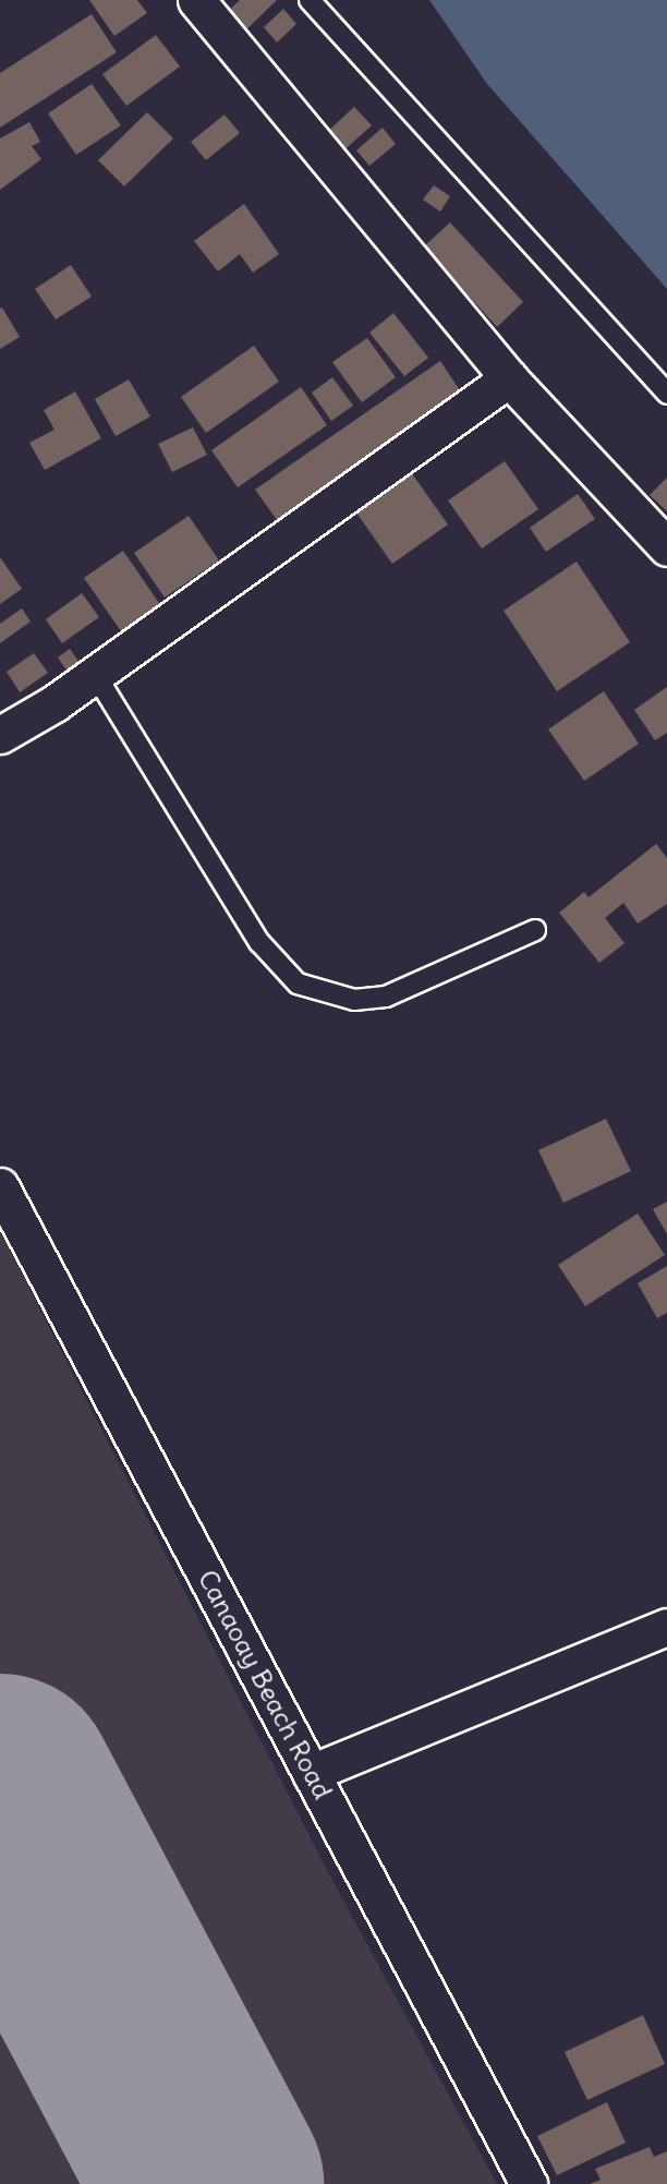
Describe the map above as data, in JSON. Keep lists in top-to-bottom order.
{
  "streets": {
    "street": ["Canaoay Beach Road"]
  }
}
